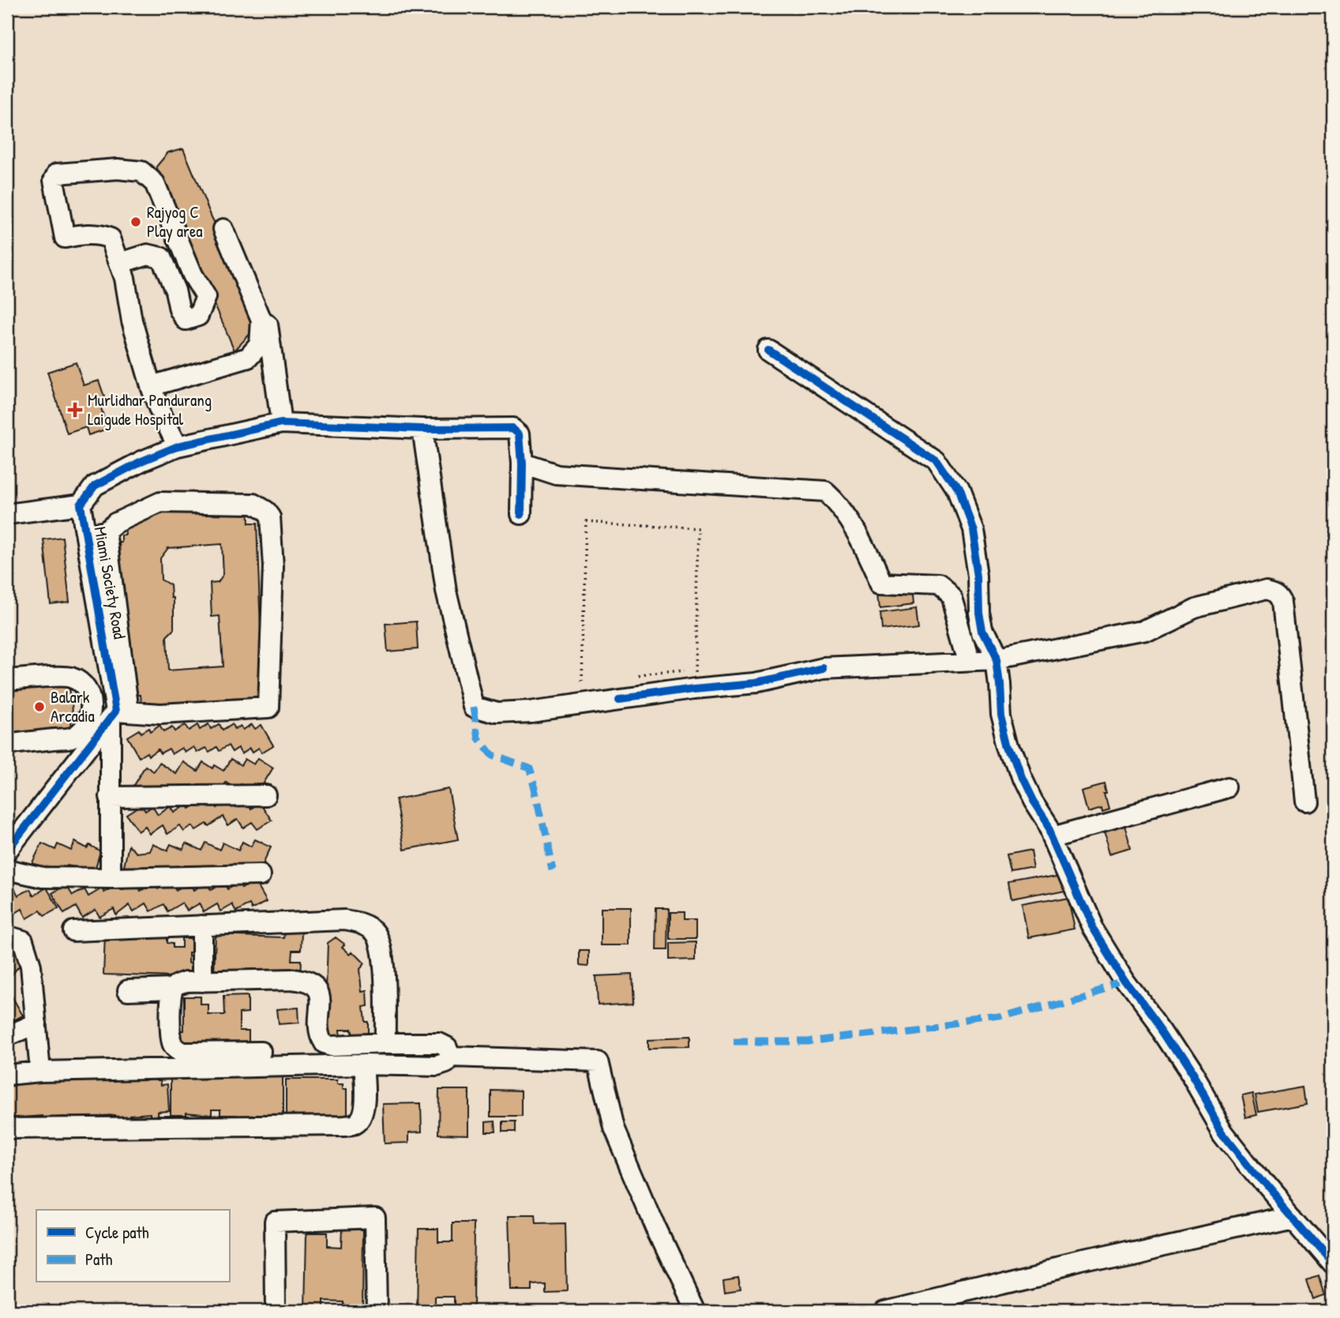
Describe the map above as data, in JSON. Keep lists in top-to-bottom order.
{
  "streets": {
    "street": ["Miami Society Road"]
  },
  "places": {
    "other": ["Rajyog C Play area", "Balark Arcadia"],
    "health": ["Murlidhar Pandurang Laigude Hospital"]
  },
  "legend": ["Cycle path", "Path"]
}
